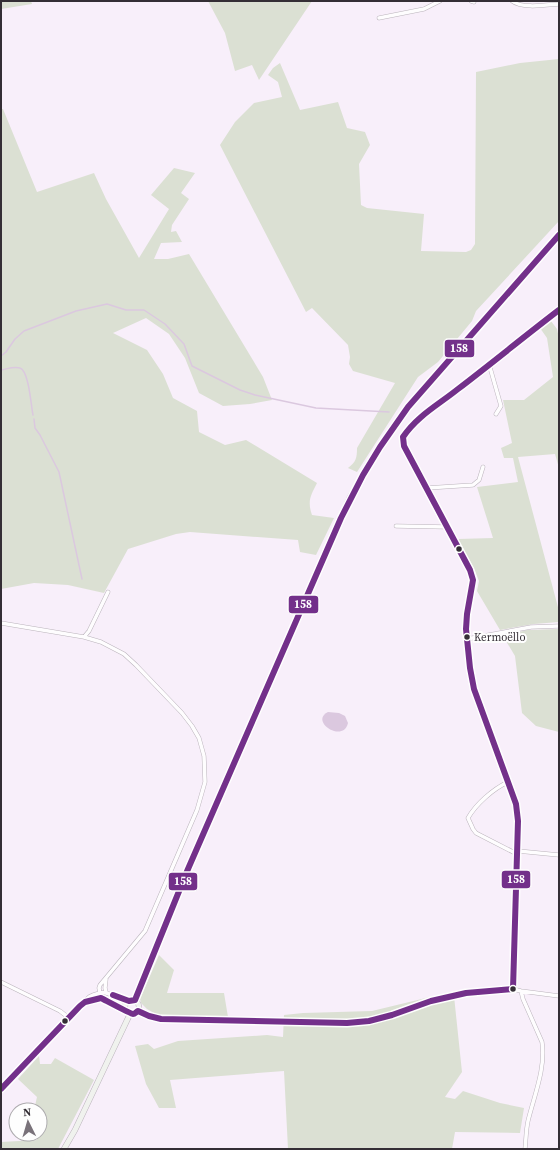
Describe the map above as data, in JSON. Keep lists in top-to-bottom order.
{
  "places": ["Kermoëllo"],
  "lines": ["transit line 158"],
  "north": "top"
}
